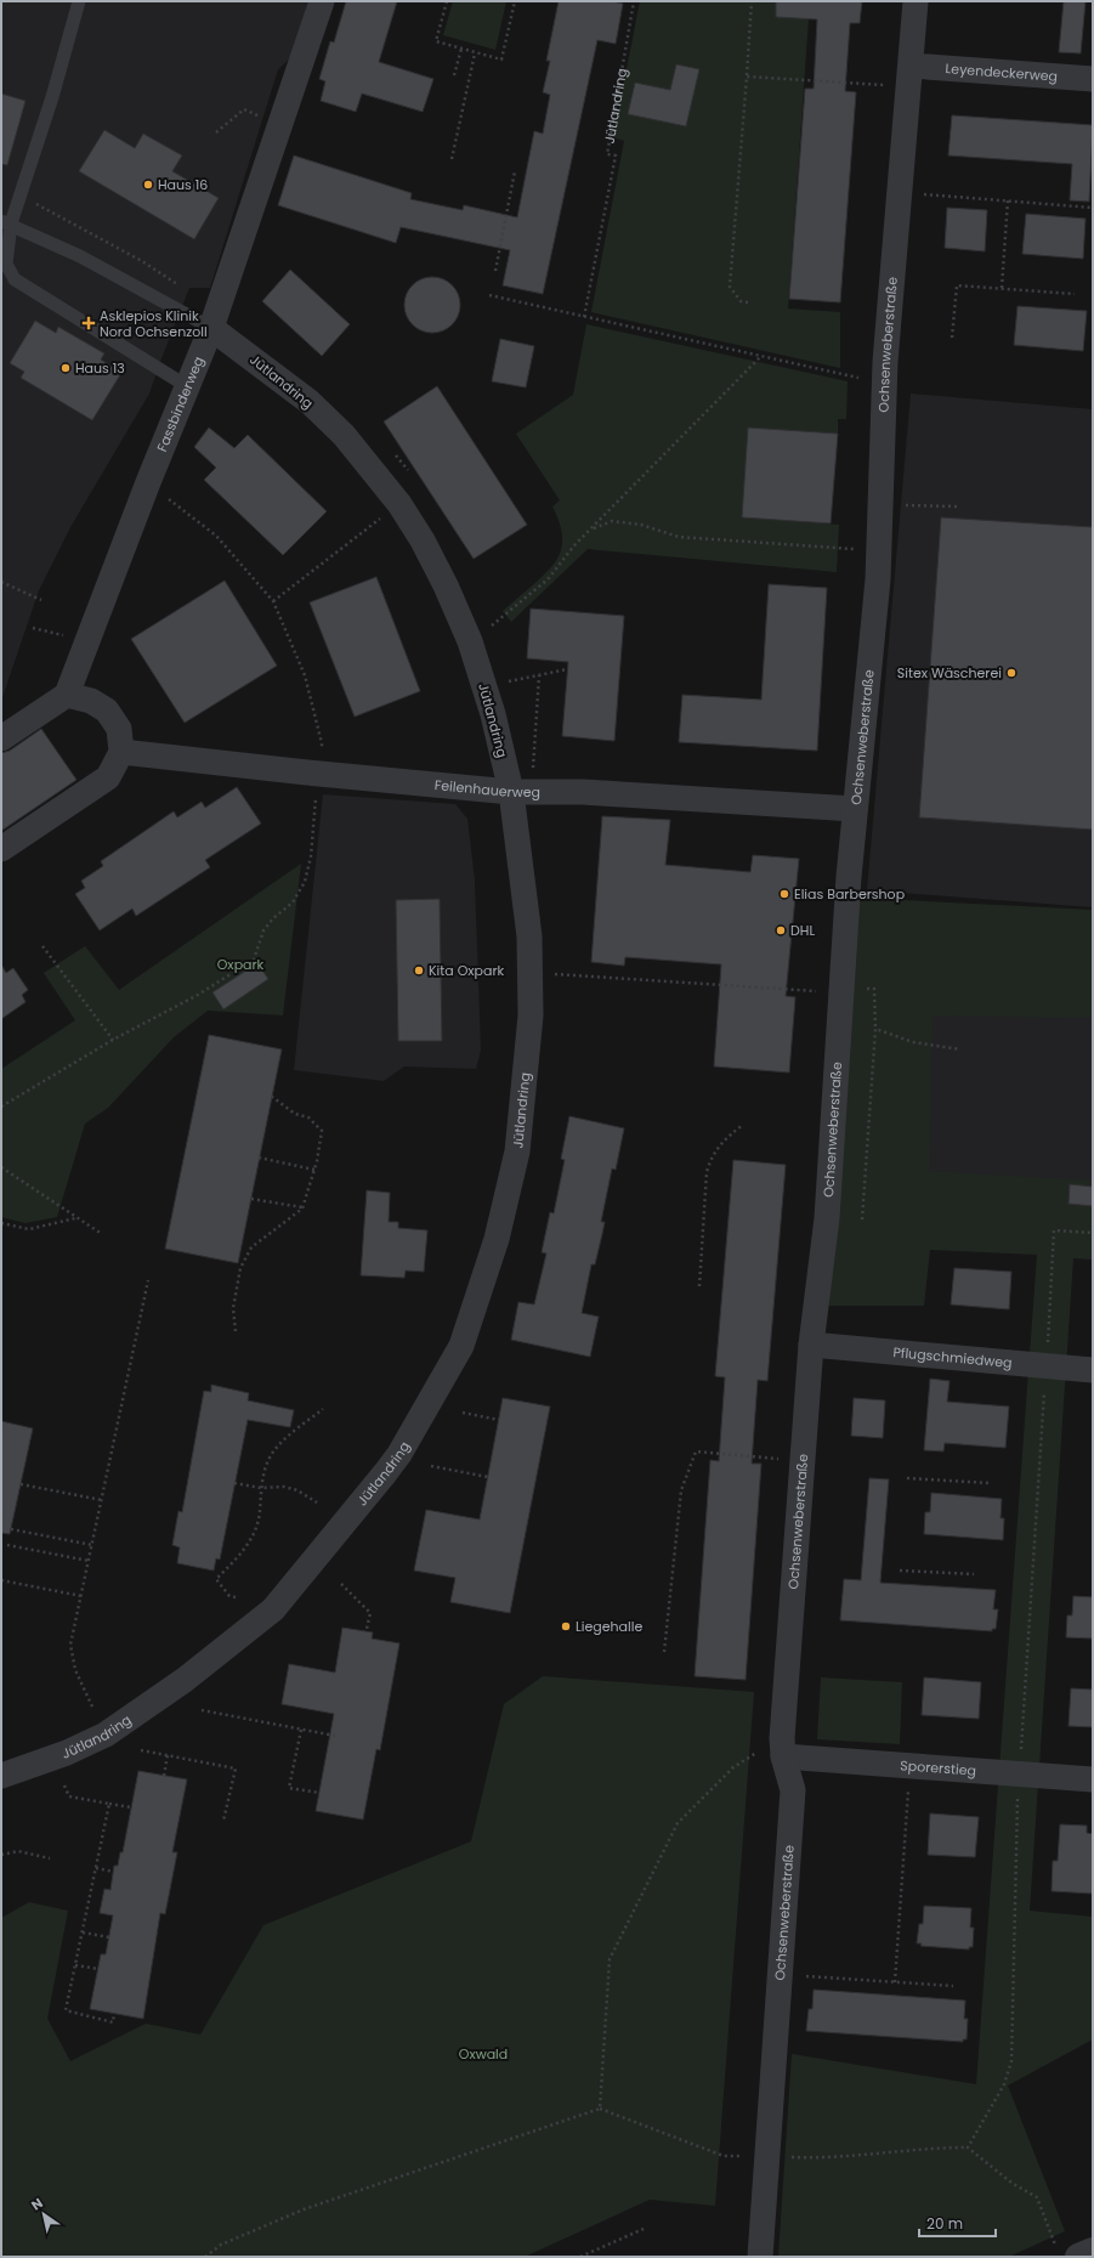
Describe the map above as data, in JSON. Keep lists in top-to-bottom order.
{
  "streets": {
    "street": [
      "Leyendeckerweg",
      "Jütlandring",
      "Ochsenweberstraße",
      "Fassbinderweg",
      "Feilenhauerweg",
      "Pflugschmiedweg",
      "Sporerstieg"
    ]
  },
  "crossings": [
    ["Leyendeckerweg", "Ochsenweberstraße"],
    ["Jütlandring", "Fassbinderweg"],
    ["Jütlandring", "Feilenhauerweg"],
    ["Ochsenweberstraße", "Feilenhauerweg"],
    ["Ochsenweberstraße", "Pflugschmiedweg"],
    ["Ochsenweberstraße", "Sporerstieg"]
  ],
  "parks": ["Oxpark", "Oxwald"],
  "places": {
    "other": [
      "Haus 16",
      "Haus 13",
      "Sitex Wäscherei",
      "Elias Barbershop",
      "DHL",
      "Kita Oxpark",
      "Liegehalle"
    ],
    "health": ["Asklepios Klinik Nord Ochsenzoll"]
  },
  "scale_bar": "20 m",
  "north": "top left"
}
